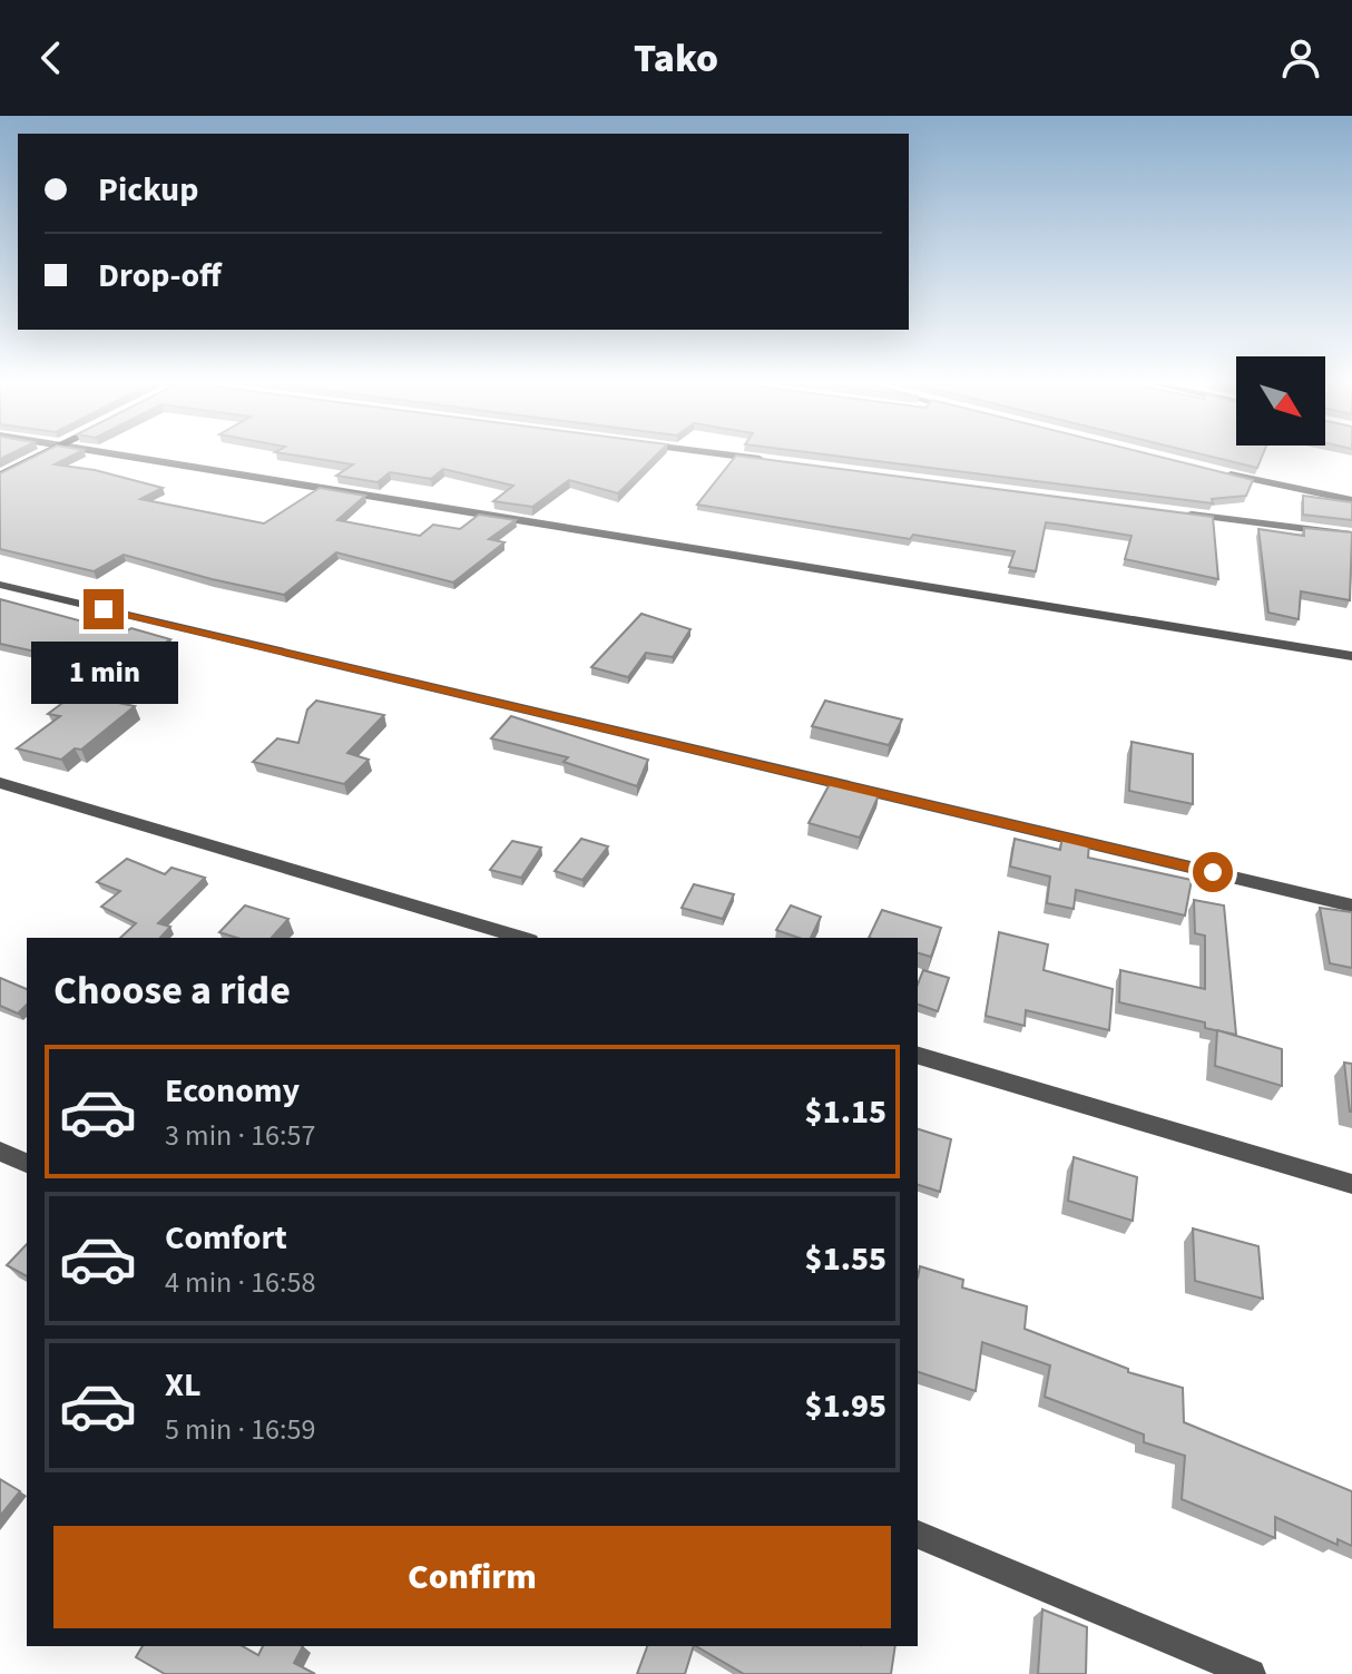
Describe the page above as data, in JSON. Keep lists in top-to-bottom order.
{
  "north": "bottom right",
  "page": {
    "header": "Tako",
    "banner": ["Pickup", "Drop-off"],
    "bubble": "1 min",
    "heading": "Choose a ride",
    "list": [
      {
        "name": "Economy",
        "note": "3 min · 16:57",
        "value": "$1.15"
      },
      {
        "name": "Comfort",
        "note": "4 min · 16:58",
        "value": "$1.55"
      },
      {
        "name": "XL",
        "note": "5 min · 16:59",
        "value": "$1.95"
      }
    ],
    "buttons": "Confirm"
  }
}
